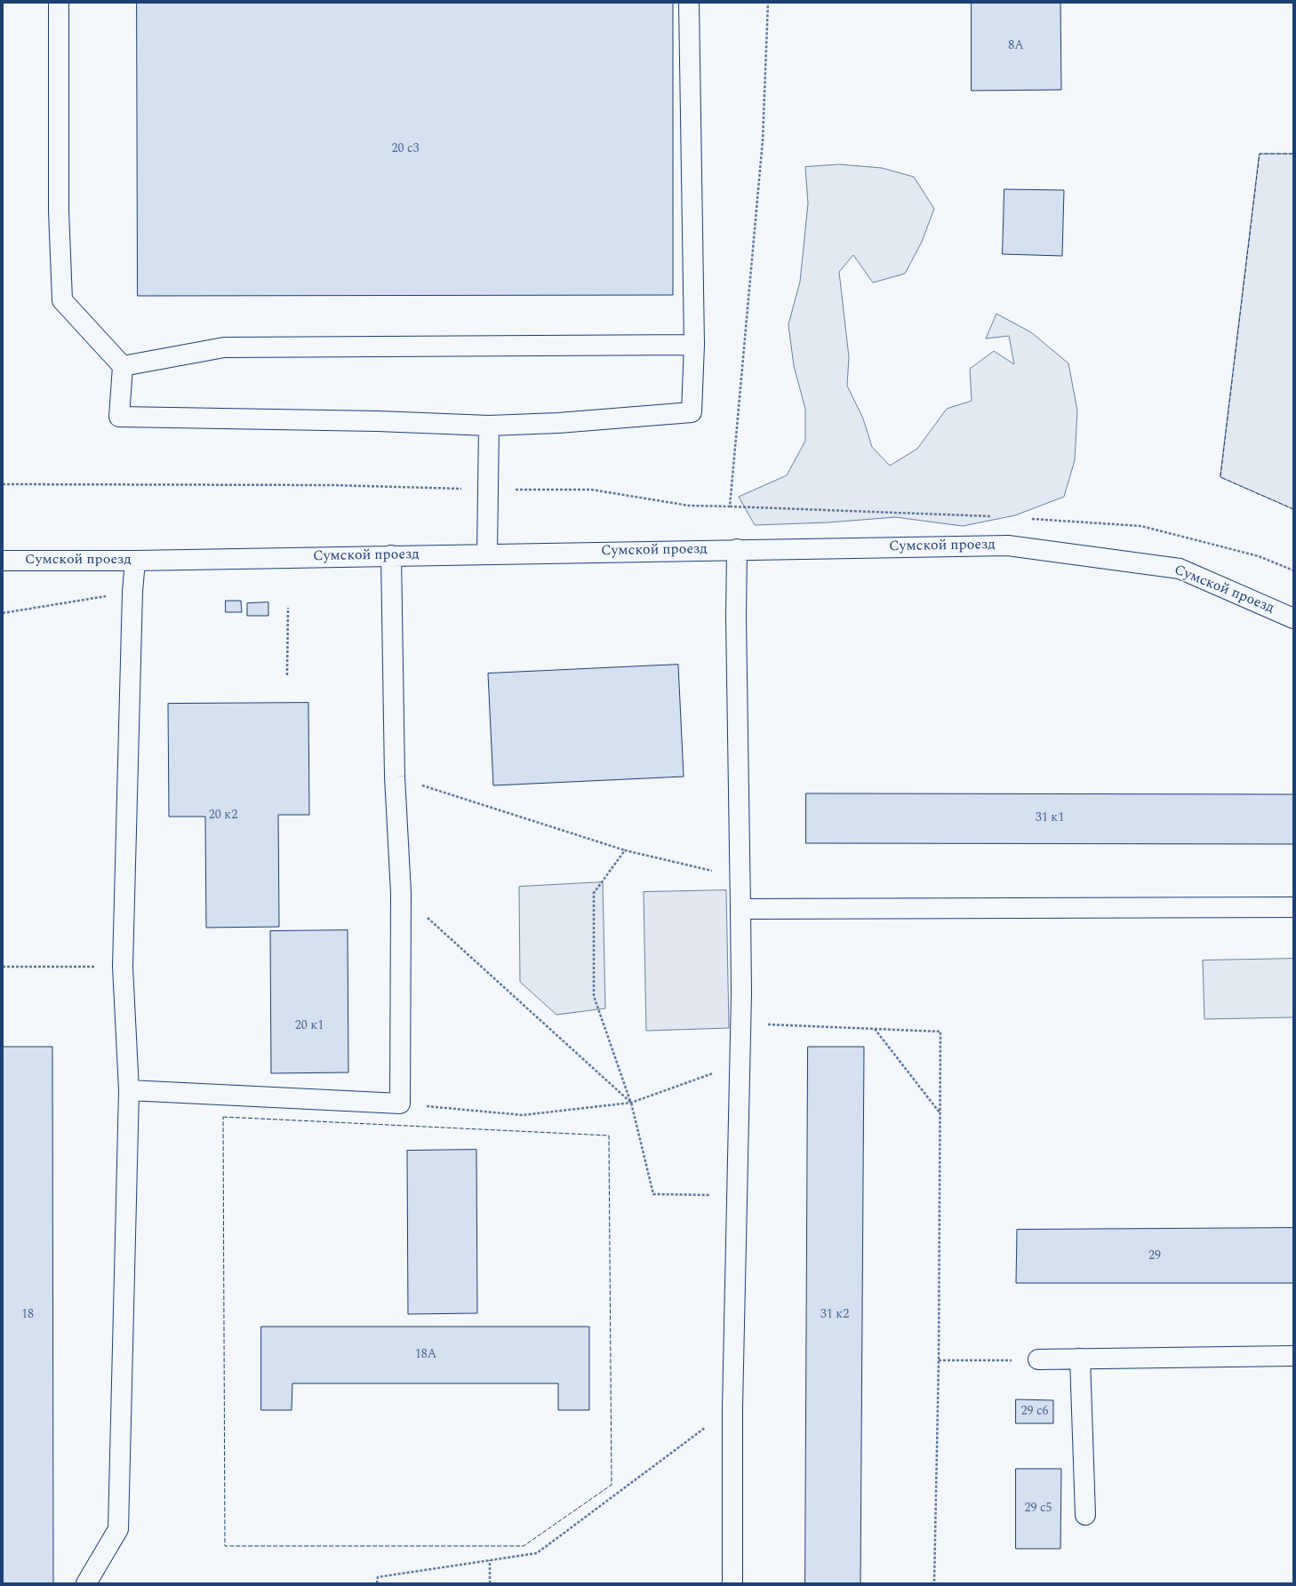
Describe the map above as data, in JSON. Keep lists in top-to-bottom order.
{
  "streets": {
    "street": ["Сумской проезд"]
  },
  "house_numbers": [
    "8А",
    "20 с3",
    "20 к2",
    "31 к1",
    "20 к1",
    "29",
    "18",
    "31 к2",
    "18А",
    "29 с6",
    "29 с5"
  ]
}
